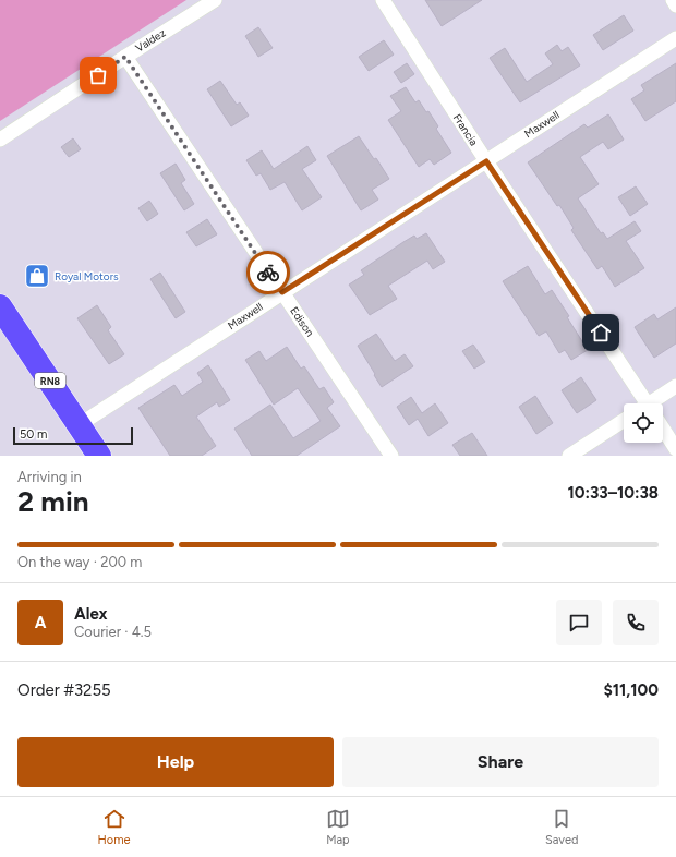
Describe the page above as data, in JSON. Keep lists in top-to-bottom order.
{
  "streets": {
    "highway": ["RN8"],
    "street": [
      "Valdez",
      "Maxwell",
      "Francia",
      "Edison"
    ]
  },
  "crossings": [
    ["Valdez", "Edison"],
    ["Maxwell", "Francia"],
    ["Maxwell", "Edison"],
    ["Maxwell", "RN8"]
  ],
  "places": {
    "shop": ["Royal Motors"]
  },
  "scale_bar": "50 m",
  "page": {
    "scale": "50 m",
    "heading": ["2 min", "Arriving in", "10:33–10:38"],
    "panel": [
      "Alex",
      "Courier · 4.5",
      "Order #3255",
      "$11,100"
    ],
    "bar": "On the way · 200 m",
    "round": "A",
    "buttons": ["Help", "Share"],
    "tabs": ["Home", "Map", "Saved"]
  }
}
